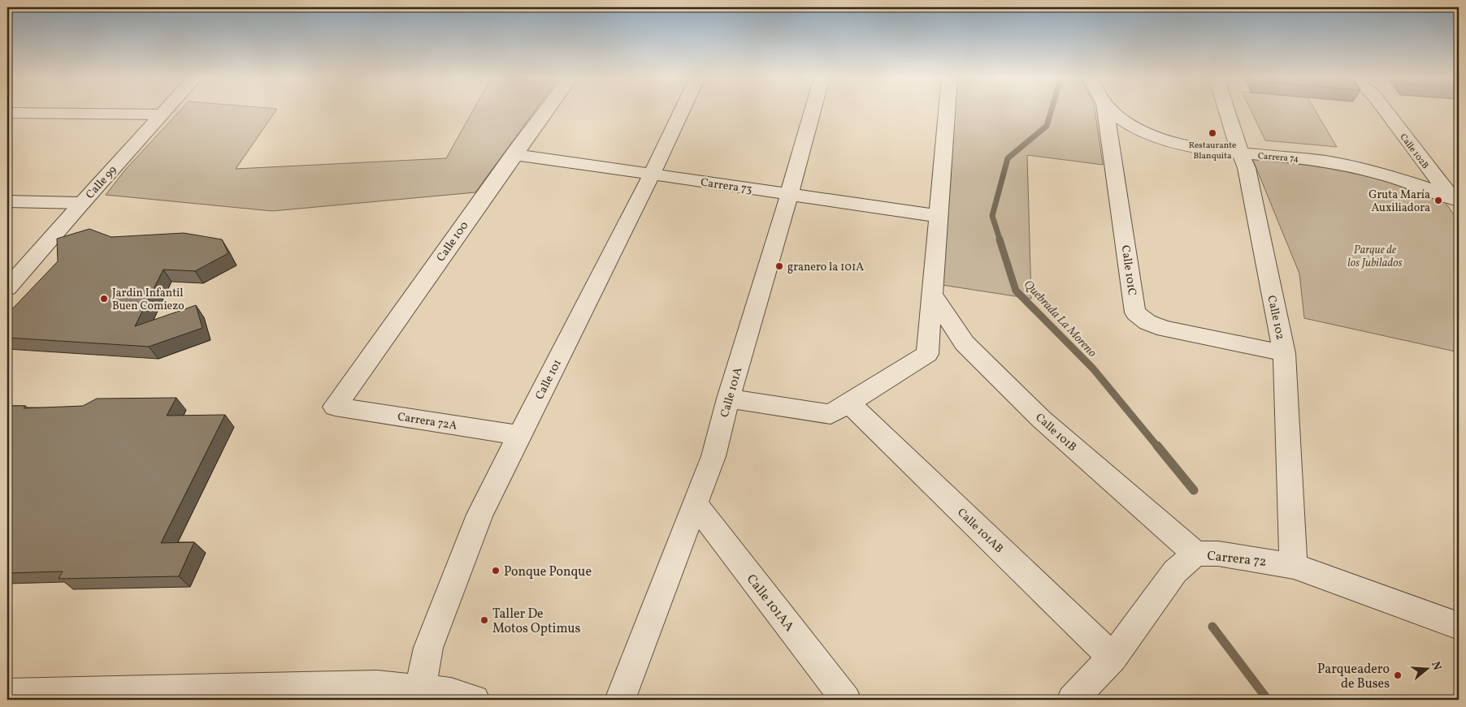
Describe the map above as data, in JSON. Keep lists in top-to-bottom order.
{
  "streets": {
    "street": [
      "Calle 102B",
      "Carrera 74",
      "Calle 99",
      "Carrera 73",
      "Calle 100",
      "Calle 101C",
      "Calle 102",
      "Calle 101",
      "Calle 101A",
      "Carrera 72A",
      "Calle 101B",
      "Calle 101AB",
      "Carrera 72",
      "Calle 101AA"
    ]
  },
  "crossings": [
    ["Calle 102B", "Carrera 74"],
    ["Carrera 74", "Calle 102"],
    ["Carrera 73", "Calle 100"],
    ["Carrera 73", "Calle 101"],
    ["Carrera 73", "Calle 101A"],
    ["Calle 100", "Carrera 72A"],
    ["Calle 101C", "Calle 102"],
    ["Calle 102", "Carrera 72"],
    ["Calle 101", "Carrera 72A"],
    ["Calle 101A", "Calle 101AA"],
    ["Calle 101B", "Carrera 72"],
    ["Calle 101AB", "Carrera 72"]
  ],
  "water": ["Quebrada La Moreno"],
  "parks": ["Parque de los Jubilados"],
  "places": [
    "Restaurante Blanquita",
    "Gruta María Auxiliadora",
    "granero la 101A",
    "Jardin Infantil Buen Comiezo",
    "Ponque Ponque",
    "Taller De Motos Optimus",
    "Parqueadero de Buses"
  ],
  "north": "right"
}
